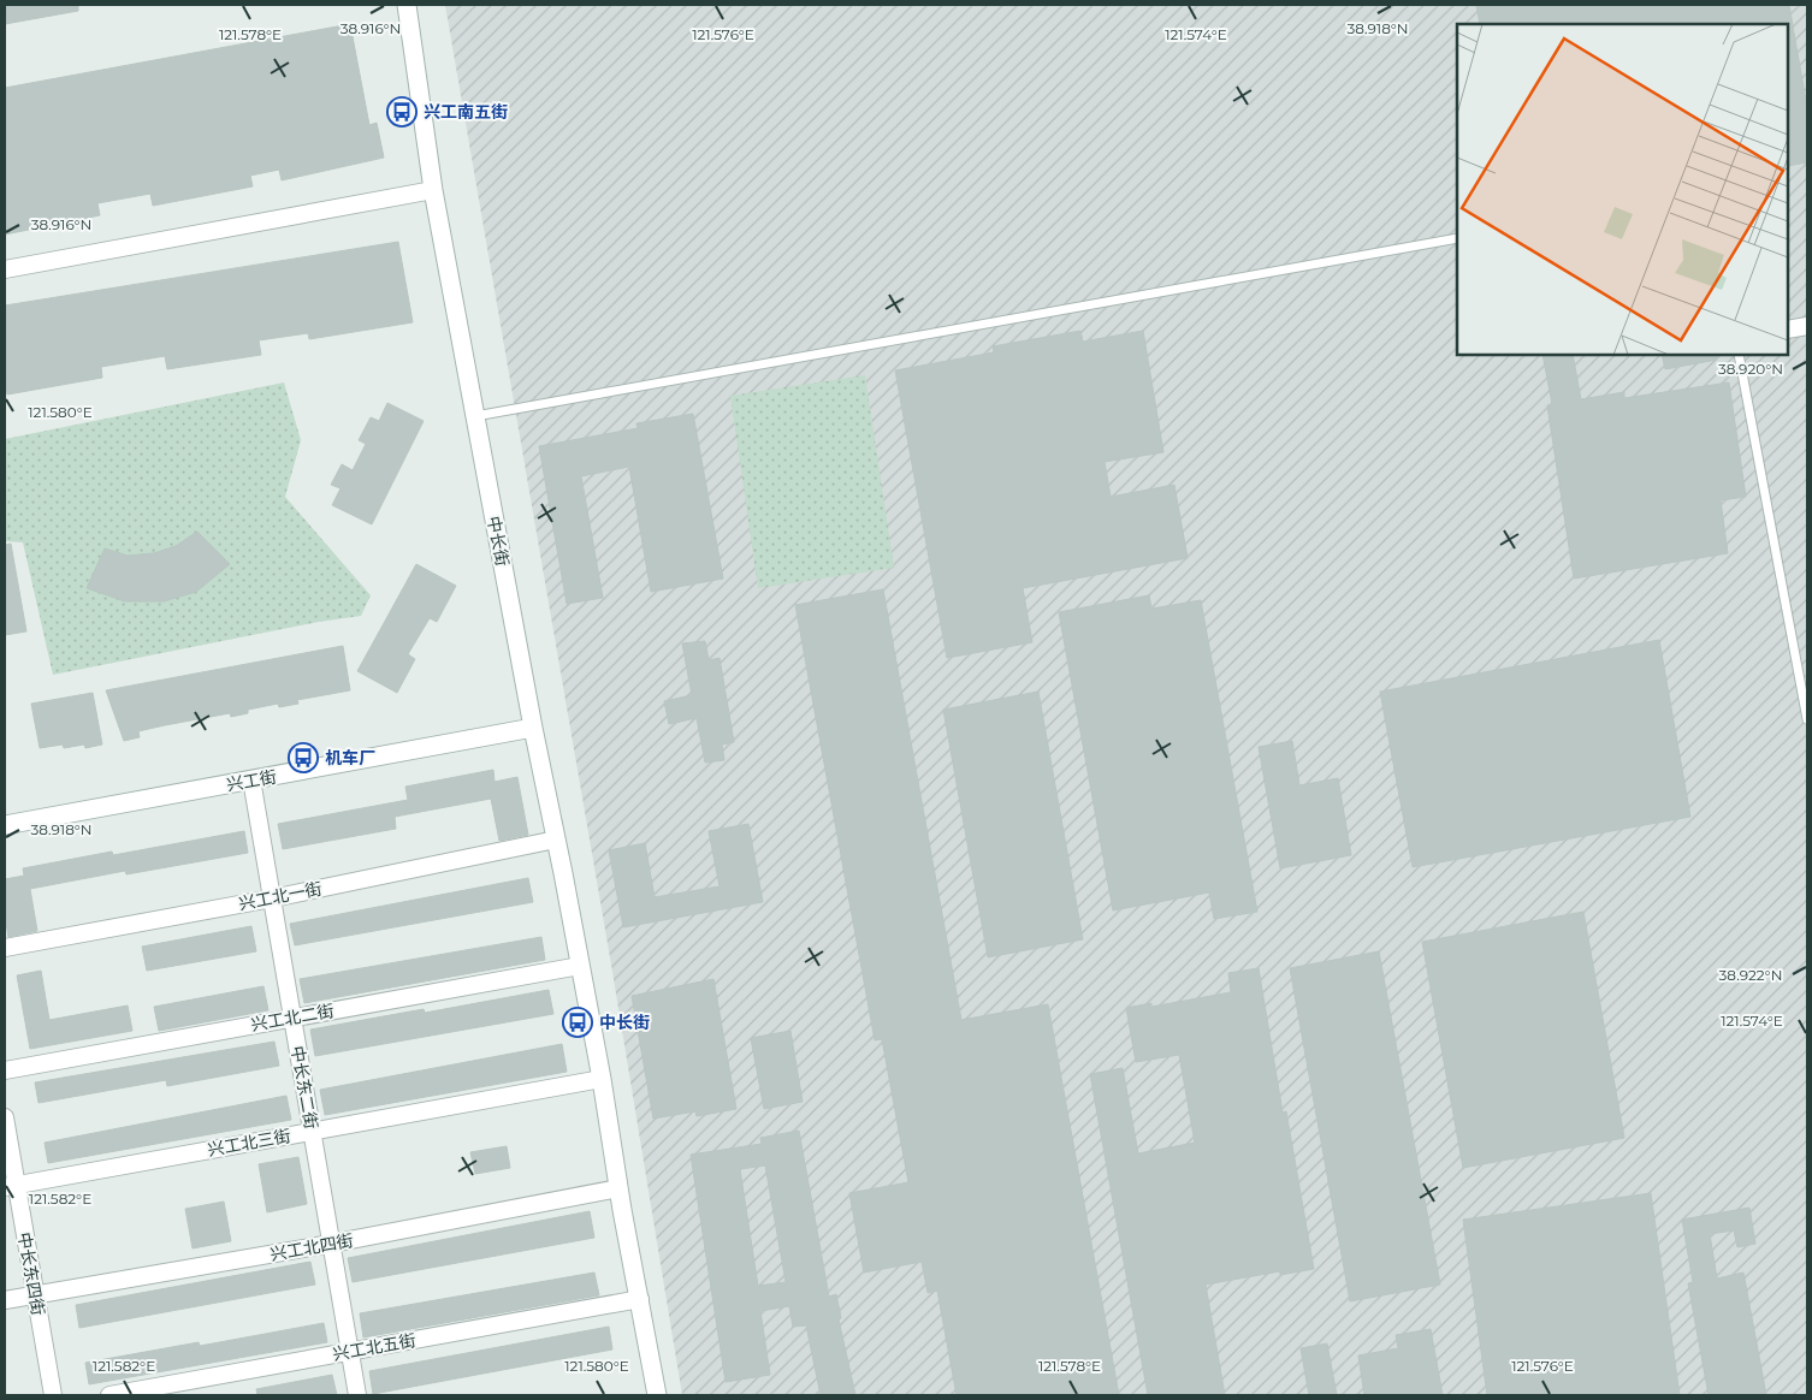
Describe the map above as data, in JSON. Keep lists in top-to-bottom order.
{
  "streets": {
    "street": [
      "中长街",
      "兴工街",
      "兴工北一街",
      "兴工北二街",
      "中长东二街",
      "兴工北三街",
      "兴工北四街",
      "中长东四街",
      "兴工北五街"
    ]
  },
  "crossings": [
    ["中长街", "兴工街"],
    ["中长街", "兴工北一街"],
    ["中长街", "兴工北二街"],
    ["中长街", "兴工北三街"],
    ["中长街", "兴工北四街"],
    ["中长街", "兴工北五街"],
    ["兴工街", "中长东二街"],
    ["兴工北一街", "中长东二街"],
    ["兴工北二街", "中长东二街"],
    ["中长东二街", "兴工北三街"],
    ["中长东二街", "兴工北四街"],
    ["中长东二街", "兴工北五街"],
    ["兴工北三街", "中长东四街"],
    ["兴工北四街", "中长东四街"]
  ],
  "places": {
    "bus stop": ["兴工南五街", "机车厂", "中长街"]
  },
  "coordinates": [
    "38.916°N",
    "38.918°N",
    "121.578°E",
    "121.576°E",
    "121.574°E",
    "38.920°N",
    "121.580°E",
    "38.922°N",
    "121.582°E"
  ]
}
